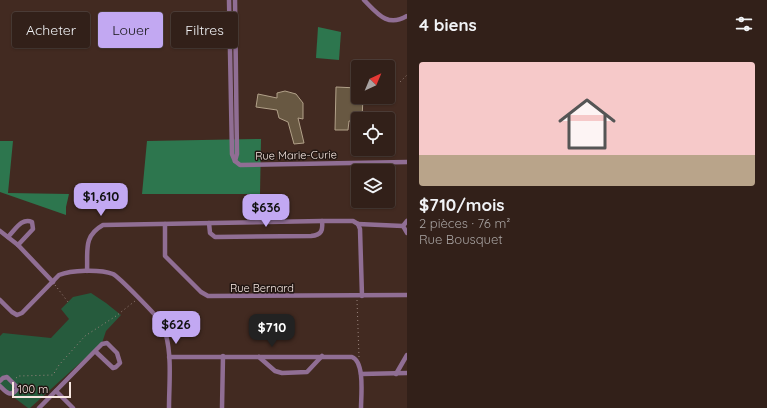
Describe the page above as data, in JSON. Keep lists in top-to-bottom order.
{
  "streets": {
    "street": ["Rue Marie-Curie", "Rue Bernard"]
  },
  "scale_bar": "100 m",
  "north": "top right",
  "page": {
    "heading": "4 biens",
    "chip": ["Acheter", "Louer", "Filtres"],
    "list": [
      {
        "name": "$710/mois",
        "note": "2 pièces · 76 m² · Rue Bousquet"
      }
    ],
    "price": [
      "$1,610",
      "$636",
      "$626",
      "$710"
    ],
    "scale": "100 m"
  }
}
